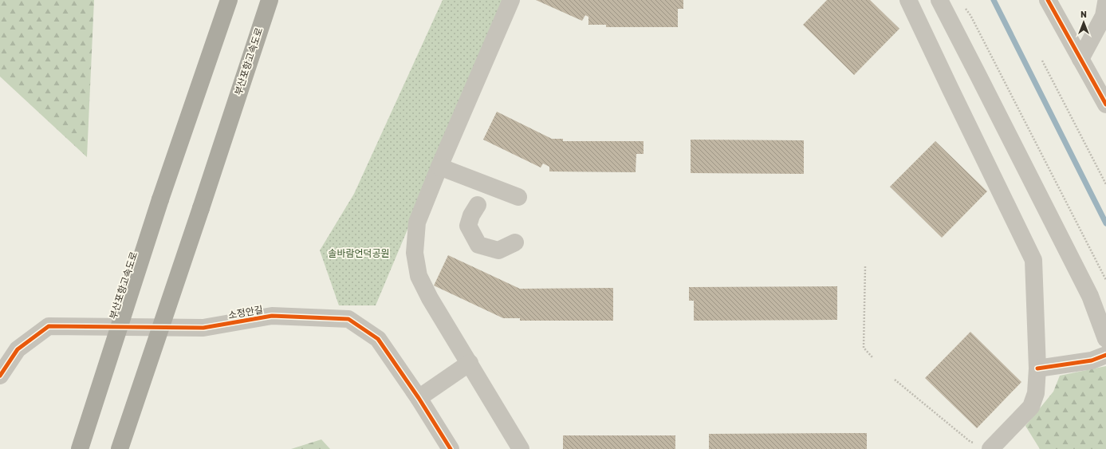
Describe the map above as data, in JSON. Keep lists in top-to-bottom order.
{
  "streets": {
    "highway": ["부산포항고속도로"],
    "street": ["소정안길"]
  },
  "parks": ["솔바람언덕공원"],
  "north": "top"
}
